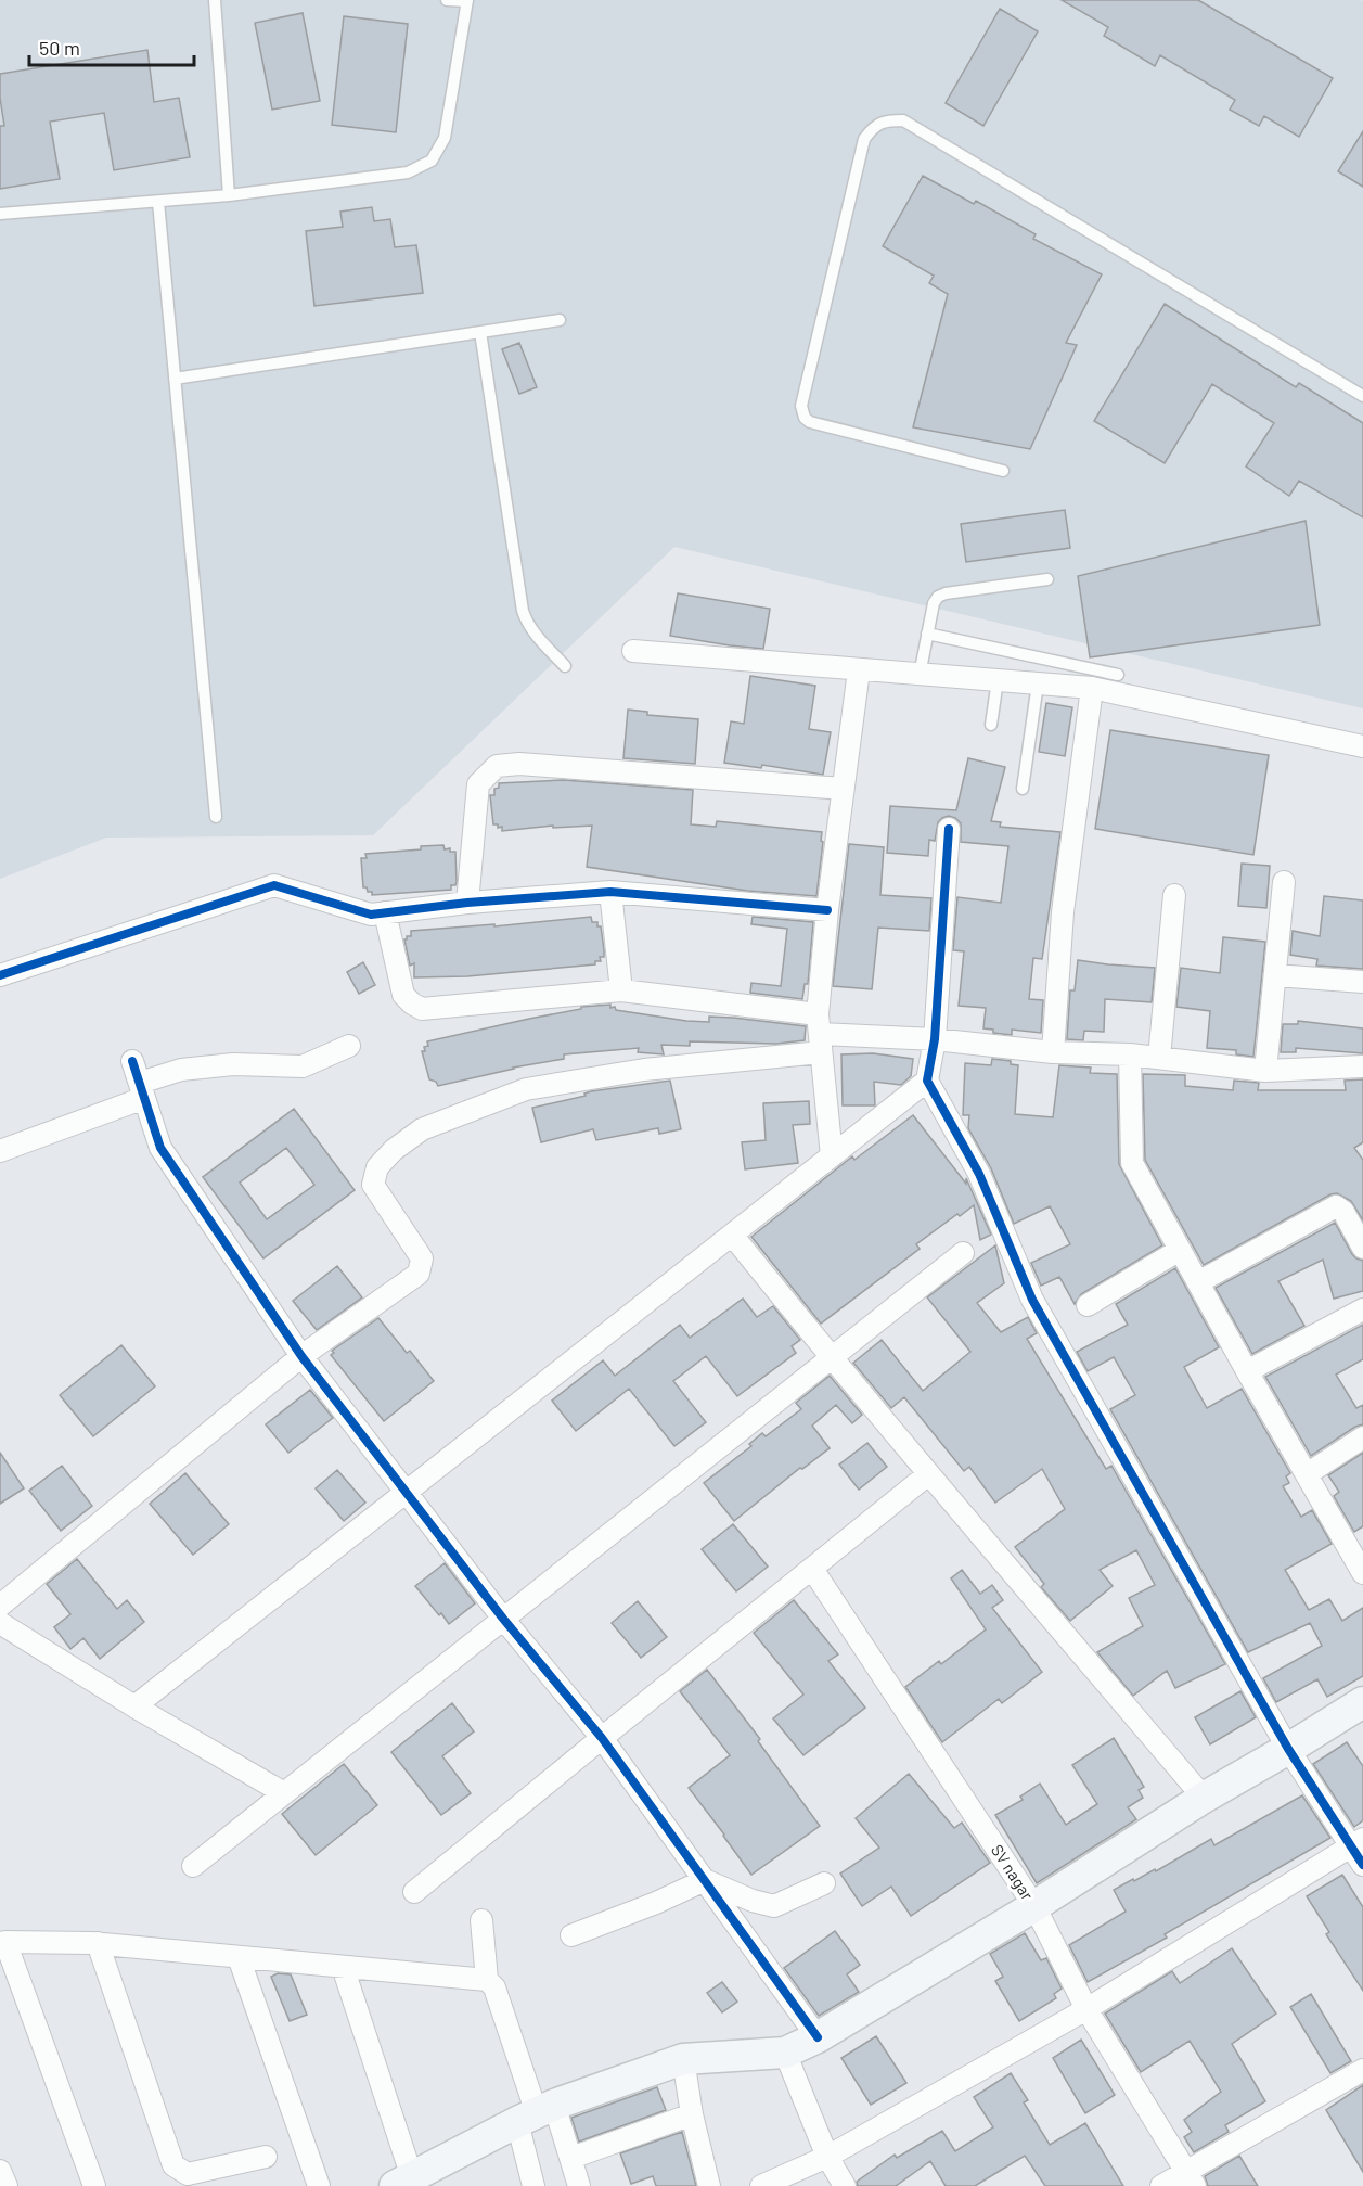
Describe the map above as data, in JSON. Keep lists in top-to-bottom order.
{
  "streets": {
    "street": ["SV nagar"]
  },
  "scale_bar": "50 m"
}
